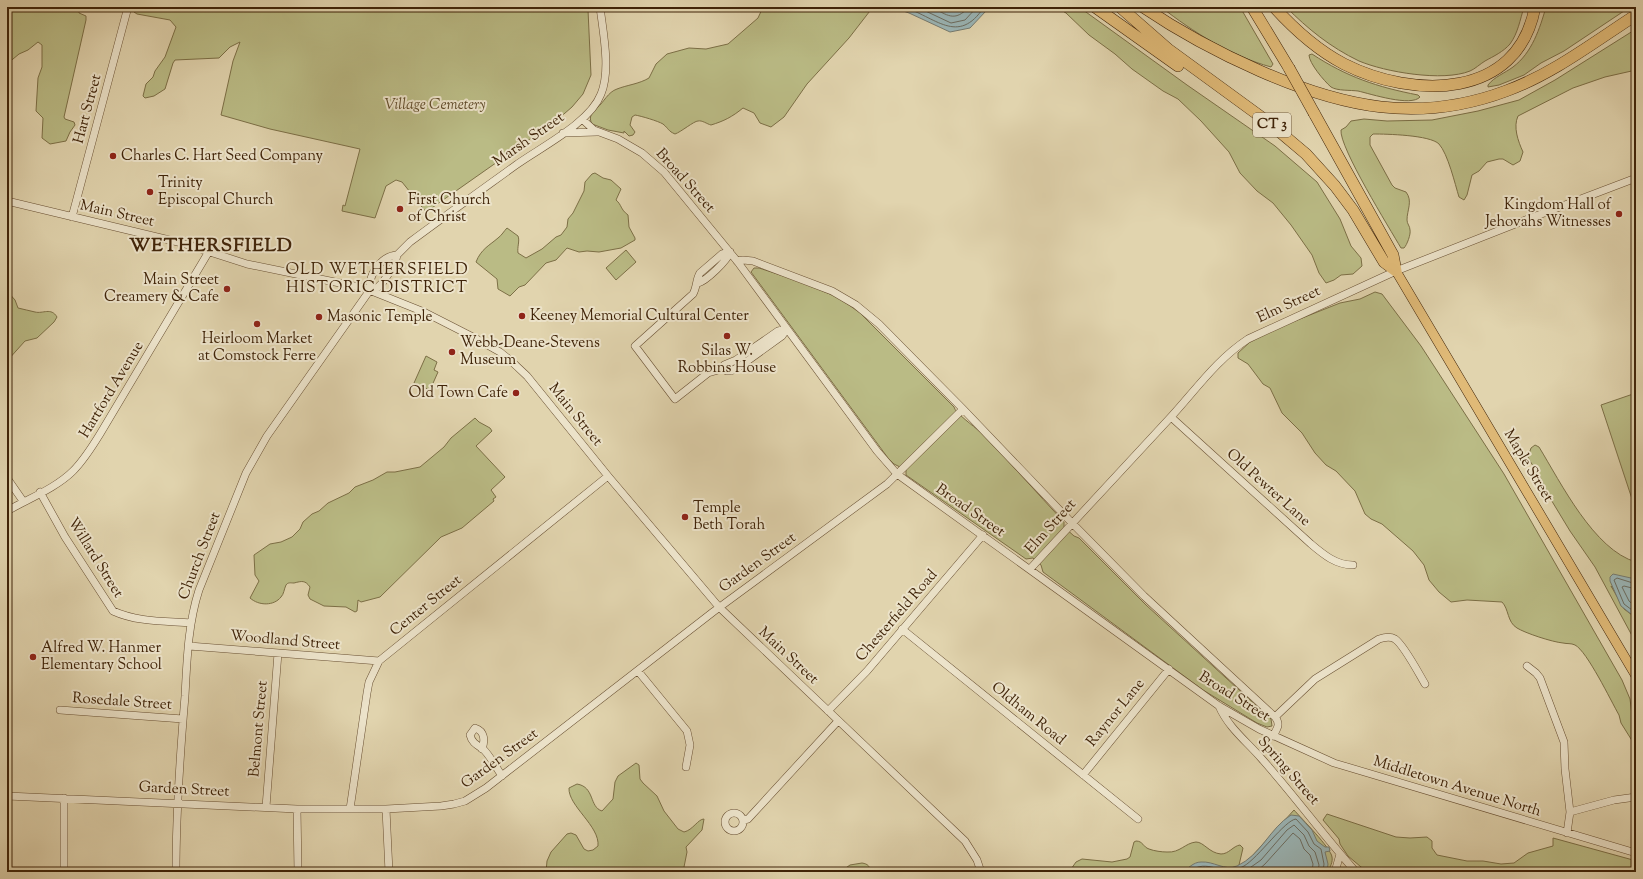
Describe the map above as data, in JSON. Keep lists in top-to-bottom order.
{
  "streets": {
    "highway": ["CT 3"],
    "main road": ["Maple Street"],
    "street": [
      "Hart Street",
      "Marsh Street",
      "Broad Street",
      "Main Street",
      "Elm Street",
      "Hartford Avenue",
      "Old Pewter Lane",
      "Church Street",
      "Willard Street",
      "Garden Street",
      "Center Street",
      "Chesterfield Road",
      "Woodland Street",
      "Rosedale Street",
      "Raynor Lane",
      "Oldham Road",
      "Belmont Street",
      "Spring Street",
      "Middletown Avenue North"
    ]
  },
  "crossings": [
    ["Hart Street", "Main Street"],
    ["CT 3", "Elm Street"],
    ["CT 3", "Maple Street"],
    ["Marsh Street", "Broad Street"],
    ["Marsh Street", "Main Street"],
    ["Marsh Street", "Church Street"],
    ["Broad Street", "Elm Street"],
    ["Broad Street", "Garden Street"],
    ["Broad Street", "Chesterfield Road"],
    ["Broad Street", "Raynor Lane"],
    ["Broad Street", "Spring Street"],
    ["Broad Street", "Middletown Avenue North"],
    ["Main Street", "Hartford Avenue"],
    ["Main Street", "Church Street"],
    ["Main Street", "Garden Street"],
    ["Main Street", "Center Street"],
    ["Main Street", "Chesterfield Road"],
    ["Elm Street", "Maple Street"],
    ["Elm Street", "Old Pewter Lane"],
    ["Hartford Avenue", "Willard Street"],
    ["Church Street", "Willard Street"],
    ["Church Street", "Garden Street"],
    ["Church Street", "Woodland Street"],
    ["Church Street", "Rosedale Street"],
    ["Garden Street", "Center Street"],
    ["Garden Street", "Belmont Street"],
    ["Center Street", "Woodland Street"],
    ["Chesterfield Road", "Oldham Road"],
    ["Woodland Street", "Belmont Street"],
    ["Raynor Lane", "Oldham Road"]
  ],
  "districts": ["WETHERSFIELD", "OLD WETHERSFIELD HISTORIC DISTRICT"],
  "parks": ["Village Cemetery"],
  "places": [
    "Charles C. Hart Seed Company",
    "Trinity Episcopal Church",
    "First Church of Christ",
    "Kingdom Hall of Jehovahs Witnesses",
    "Main Street Creamery & Cafe",
    "Keeney Memorial Cultural Center",
    "Masonic Temple",
    "Heirloom Market at Comstock Ferre",
    "Silas W. Robbins House",
    "Webb-Deane-Stevens Museum",
    "Old Town Cafe",
    "Temple Beth Torah",
    "Alfred W. Hanmer Elementary School"
  ]
}
